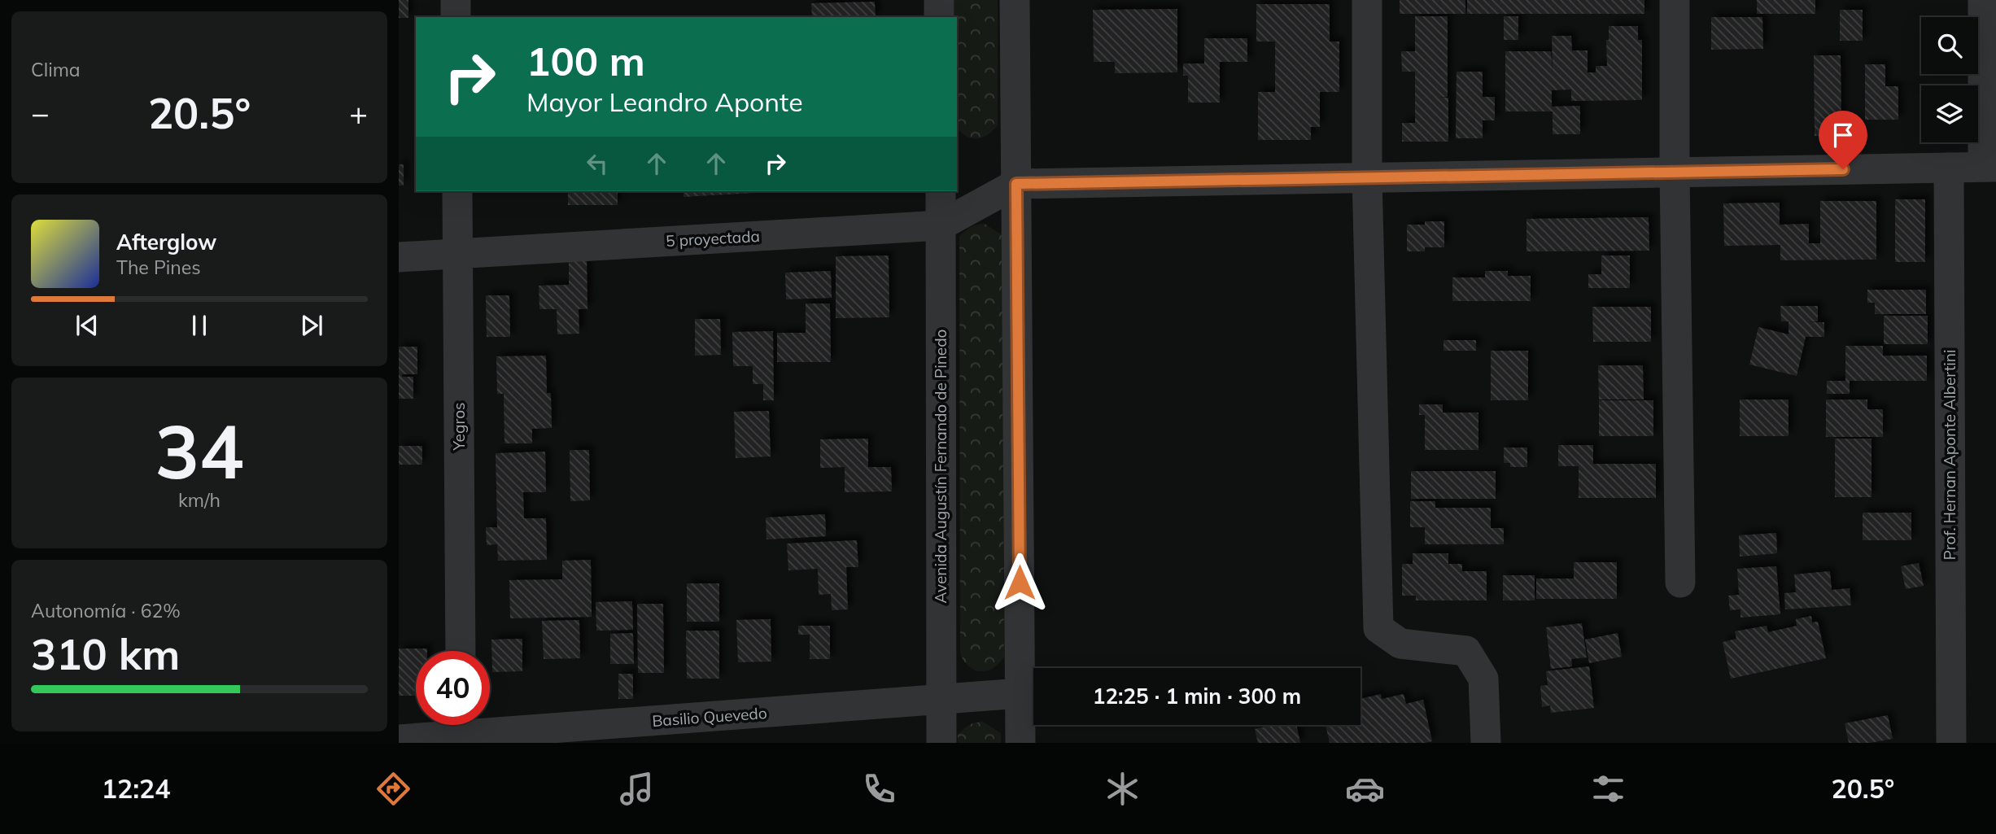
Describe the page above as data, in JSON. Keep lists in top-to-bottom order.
{
  "streets": {
    "street": [
      "5 proyectada",
      "Yegros",
      "Prof. Hernan Aponte Albertini",
      "Avenida Augustín Fernando de Pinedo",
      "Basilio Quevedo"
    ]
  },
  "crossings": [
    ["5 proyectada", "Yegros"],
    ["5 proyectada", "Avenida Augustín Fernando de Pinedo"],
    ["Avenida Augustín Fernando de Pinedo", "Basilio Quevedo"]
  ],
  "page": {
    "tile": [
      "Clima",
      ["34", "km/h"],
      ["Autonomía · 62%", "310 km"]
    ],
    "turn": ["100 m", "Mayor Leandro Aponte"],
    "heat": ["−", "20.5°", "+"],
    "song": ["Afterglow", "The Pines"],
    "limit": "40",
    "trip": "12:25 · 1 min · 300 m",
    "tabs": ["12:24", "20.5°"]
  }
}
